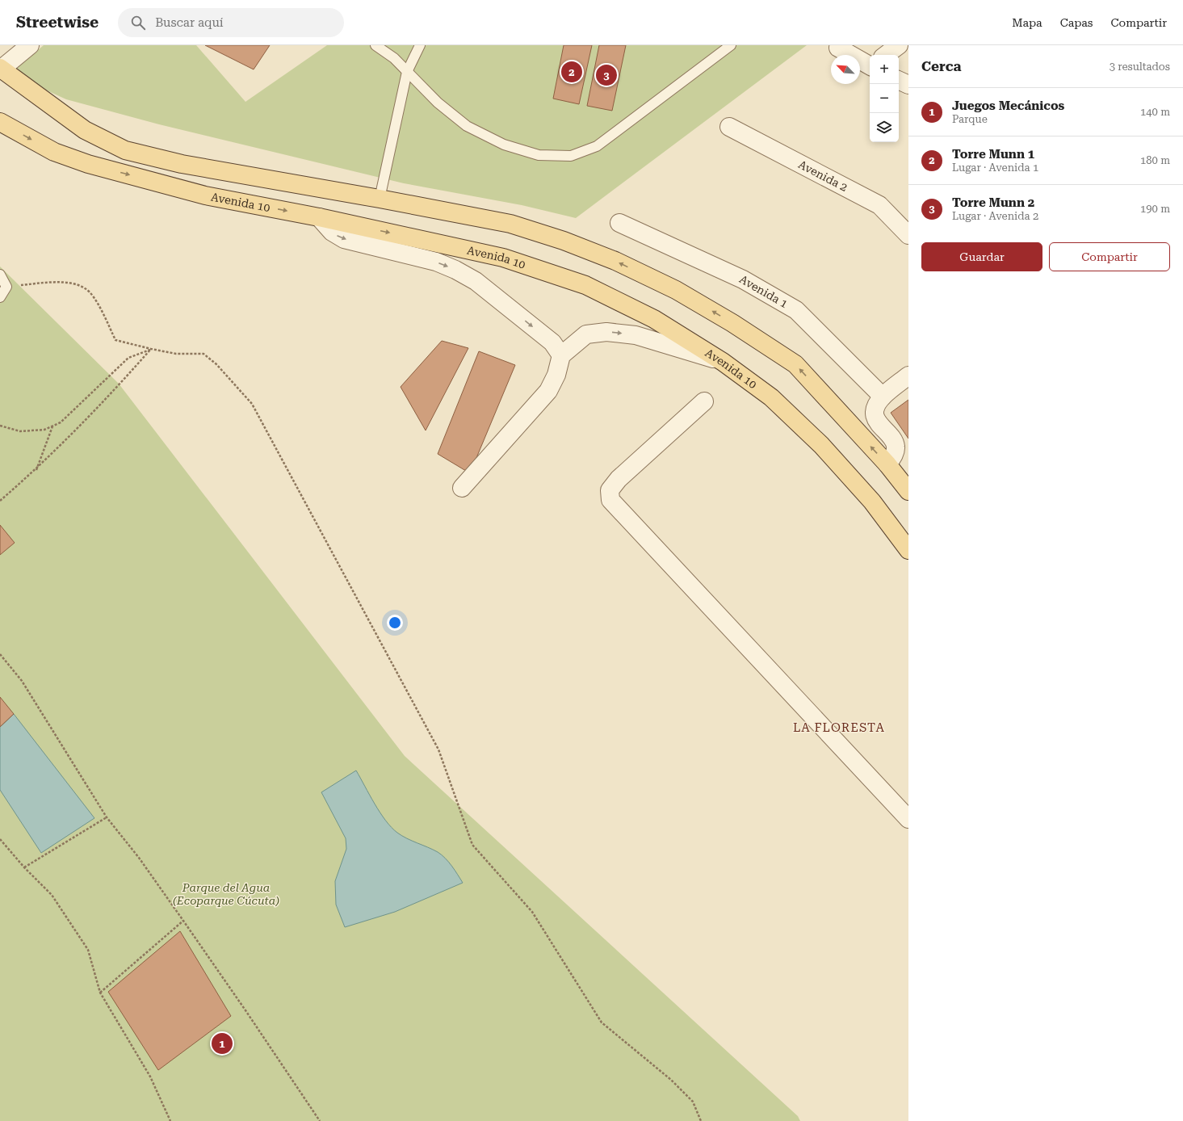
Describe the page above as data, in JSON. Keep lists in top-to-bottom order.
{
  "streets": {
    "main road": ["Avenida 10"],
    "street": ["Avenida 2", "Avenida 1"]
  },
  "districts": ["LA FLORESTA"],
  "parks": ["Parque del Agua (Ecoparque Cúcuta)"],
  "north": "top left",
  "page": {
    "header": "Streetwise",
    "search": "Buscar aquí",
    "nav": ["Mapa", "Capas", "Compartir"],
    "heading": ["Cerca", "3 resultados"],
    "map_buttons": ["+", "−"],
    "pins": ["2", "3", "1"],
    "list": [
      {
        "mark": "1",
        "name": "Juegos Mecánicos",
        "note": "Parque",
        "value": "140 m"
      },
      {
        "mark": "2",
        "name": "Torre Munn 1",
        "note": "Lugar · Avenida 1",
        "value": "180 m"
      },
      {
        "mark": "3",
        "name": "Torre Munn 2",
        "note": "Lugar · Avenida 2",
        "value": "190 m"
      }
    ],
    "buttons": ["Guardar", "Compartir"]
  }
}
